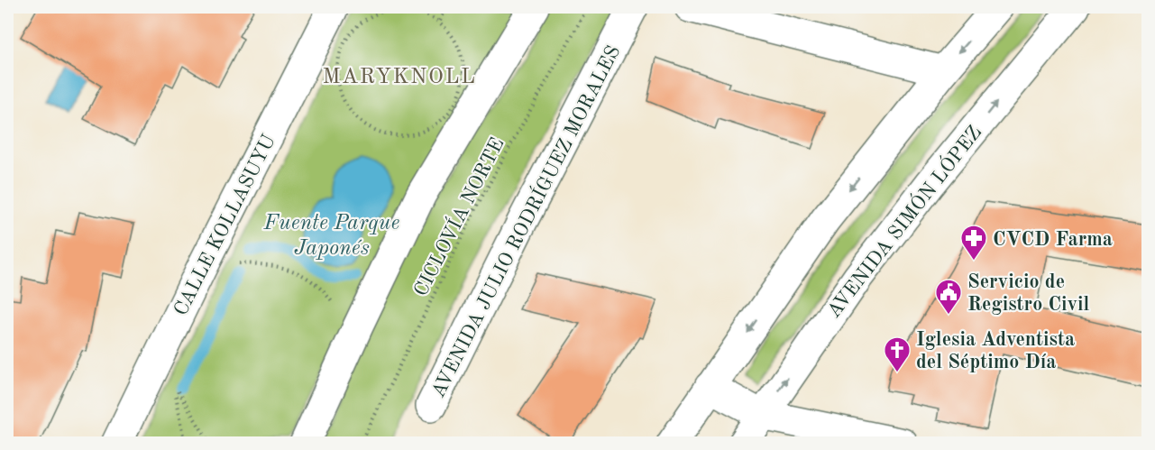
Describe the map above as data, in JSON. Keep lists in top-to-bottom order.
{
  "streets": {
    "main road": ["AVENIDA JULIO RODRÍGUEZ MORALES", "AVENIDA SIMÓN LÓPEZ", "CALLE KOLLASUYU"],
    "path": ["CICLOVÍA NORTE"]
  },
  "districts": ["MARYKNOLL"],
  "water": ["Fuente Parque Japonés"],
  "places": {
    "pharmacy": ["CVCD Farma"],
    "public building": ["Servicio de Registro Civil"],
    "church": ["Iglesia Adventista del Séptimo Día"]
  }
}
